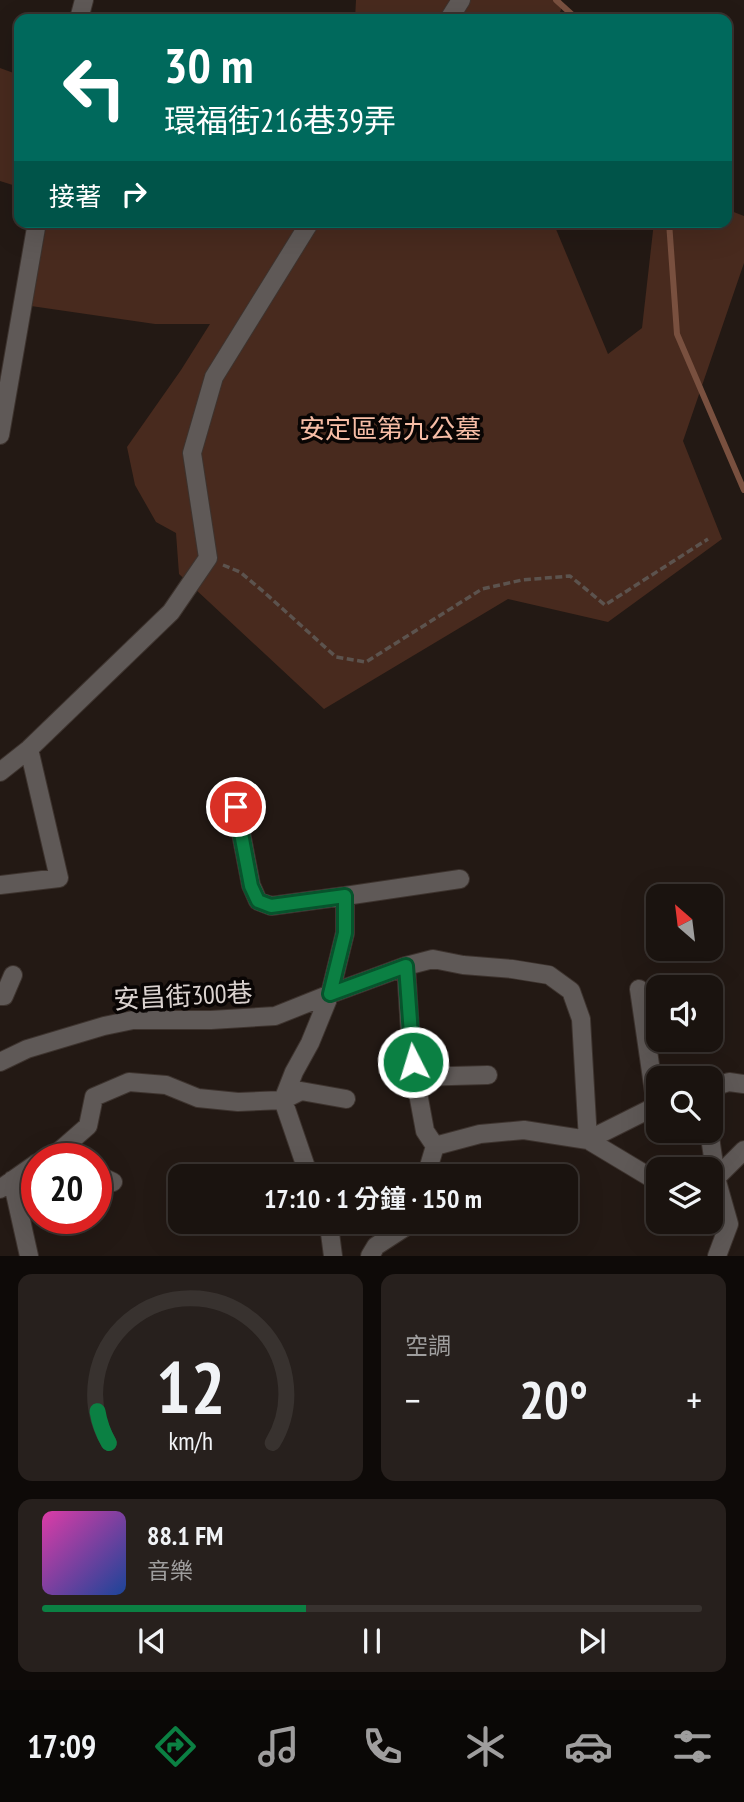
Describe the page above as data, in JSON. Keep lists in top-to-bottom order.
{
  "streets": {
    "lane": ["安昌街300巷"]
  },
  "parks": ["安定區第九公墓"],
  "north": "top left",
  "page": {
    "turn": ["30 m", "環福街216巷39弄"],
    "then": "接著",
    "limit": "20",
    "trip": "17:10 · 1 分鐘 · 150 m",
    "tile": "空調",
    "heat": ["−", "20°", "+"],
    "song": ["88.1 FM", "音樂"],
    "tabs": "17:09",
    "gauge": ["12", "km/h"]
  }
}
